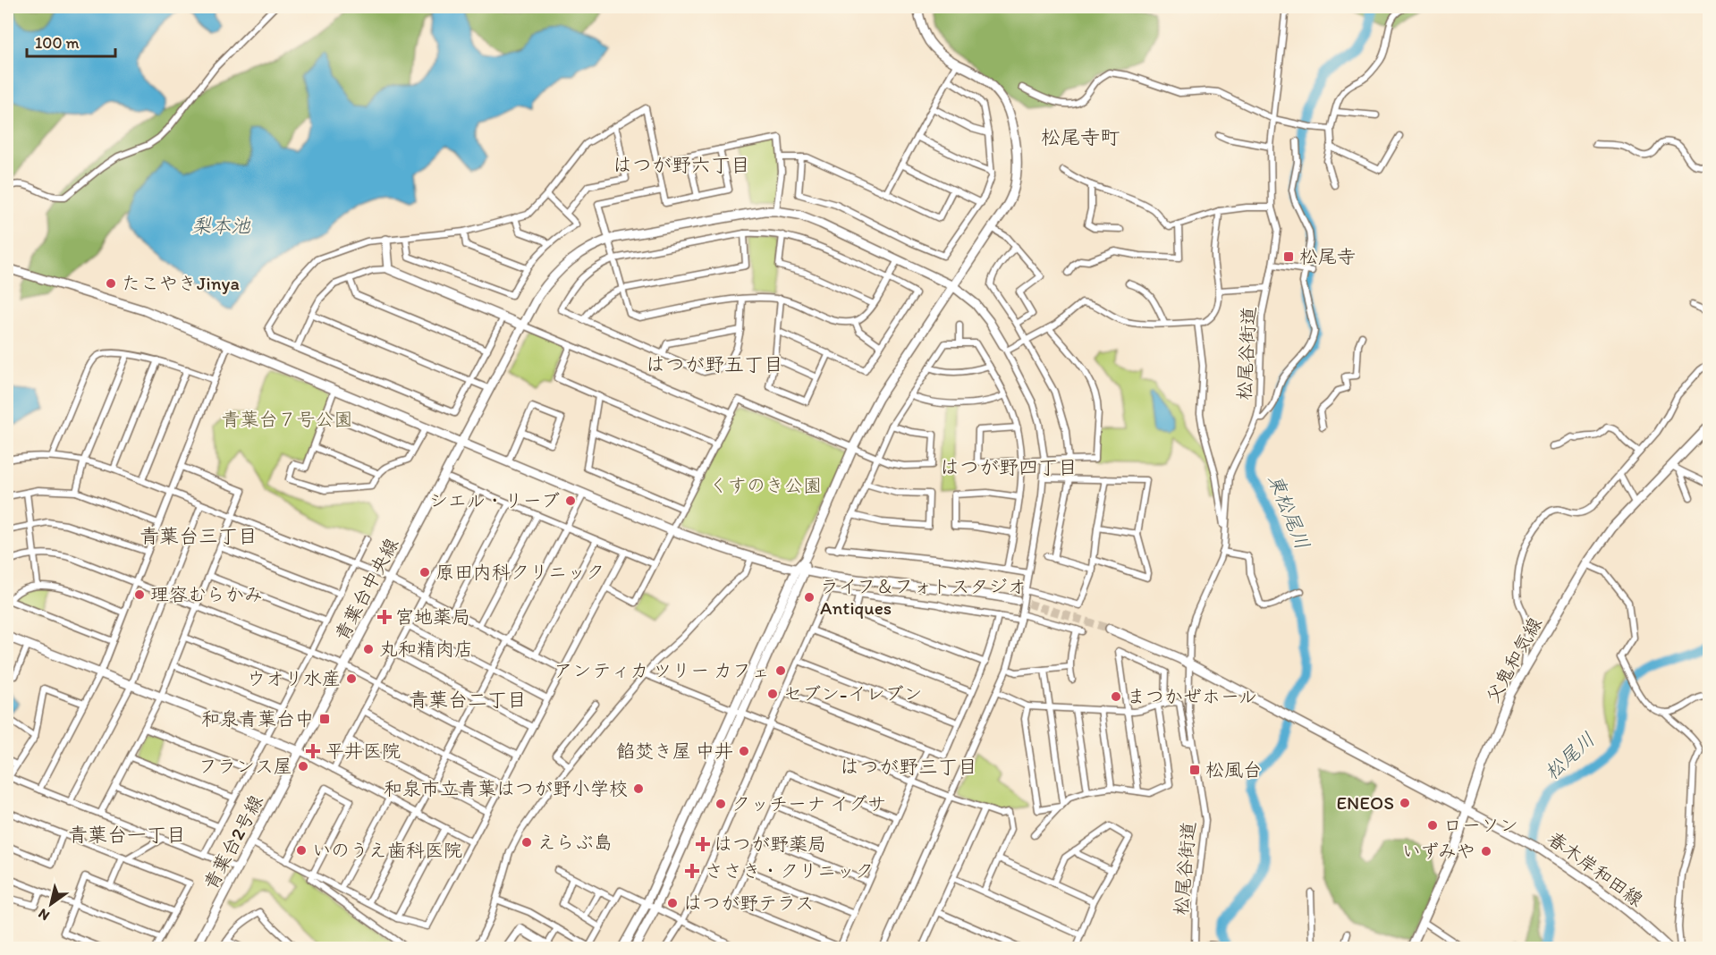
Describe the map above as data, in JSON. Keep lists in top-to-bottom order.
{
  "streets": {
    "street": [
      "松尾谷街道",
      "青葉台中央線",
      "父鬼和気線",
      "青葉台2号線",
      "春木岸和田線"
    ]
  },
  "crossings": [
    ["松尾谷街道", "春木岸和田線"],
    ["青葉台中央線", "青葉台2号線"],
    ["父鬼和気線", "春木岸和田線"]
  ],
  "districts": [
    "松尾寺町",
    "はつが野六丁目",
    "はつが野五丁目",
    "はつが野四丁目",
    "青葉台三丁目",
    "青葉台二丁目",
    "はつが野三丁目",
    "青葉台一丁目"
  ],
  "water": ["梨本池", "東松尾川", "松尾川"],
  "parks": ["青葉台７号公園", "くすのき公園"],
  "places": {
    "transit": ["松尾寺", "和泉青葉台中", "松風台"],
    "other": [
      "たこやきJinya",
      "シエル・リーブ",
      "原田内科クリニック",
      "理容むらかみ",
      "ライフ＆フォトスタジオ Antiques",
      "丸和精肉店",
      "アンティカ ツリー カフェ",
      "ウオリ水産",
      "セブン-イレブン",
      "まつかぜホール",
      "餡焚き屋 中井",
      "フランス屋",
      "和泉市立青葉はつが野小学校",
      "ENEOS",
      "クッチーナ イグサ",
      "ローソン",
      "えらぶ島",
      "いのうえ歯科医院",
      "いずみや",
      "はつが野テラス"
    ],
    "health": [
      "宮地薬局",
      "平井医院",
      "はつが野薬局",
      "ささき・クリニック"
    ]
  },
  "scale_bar": "100 m",
  "north": "bottom left"
}
